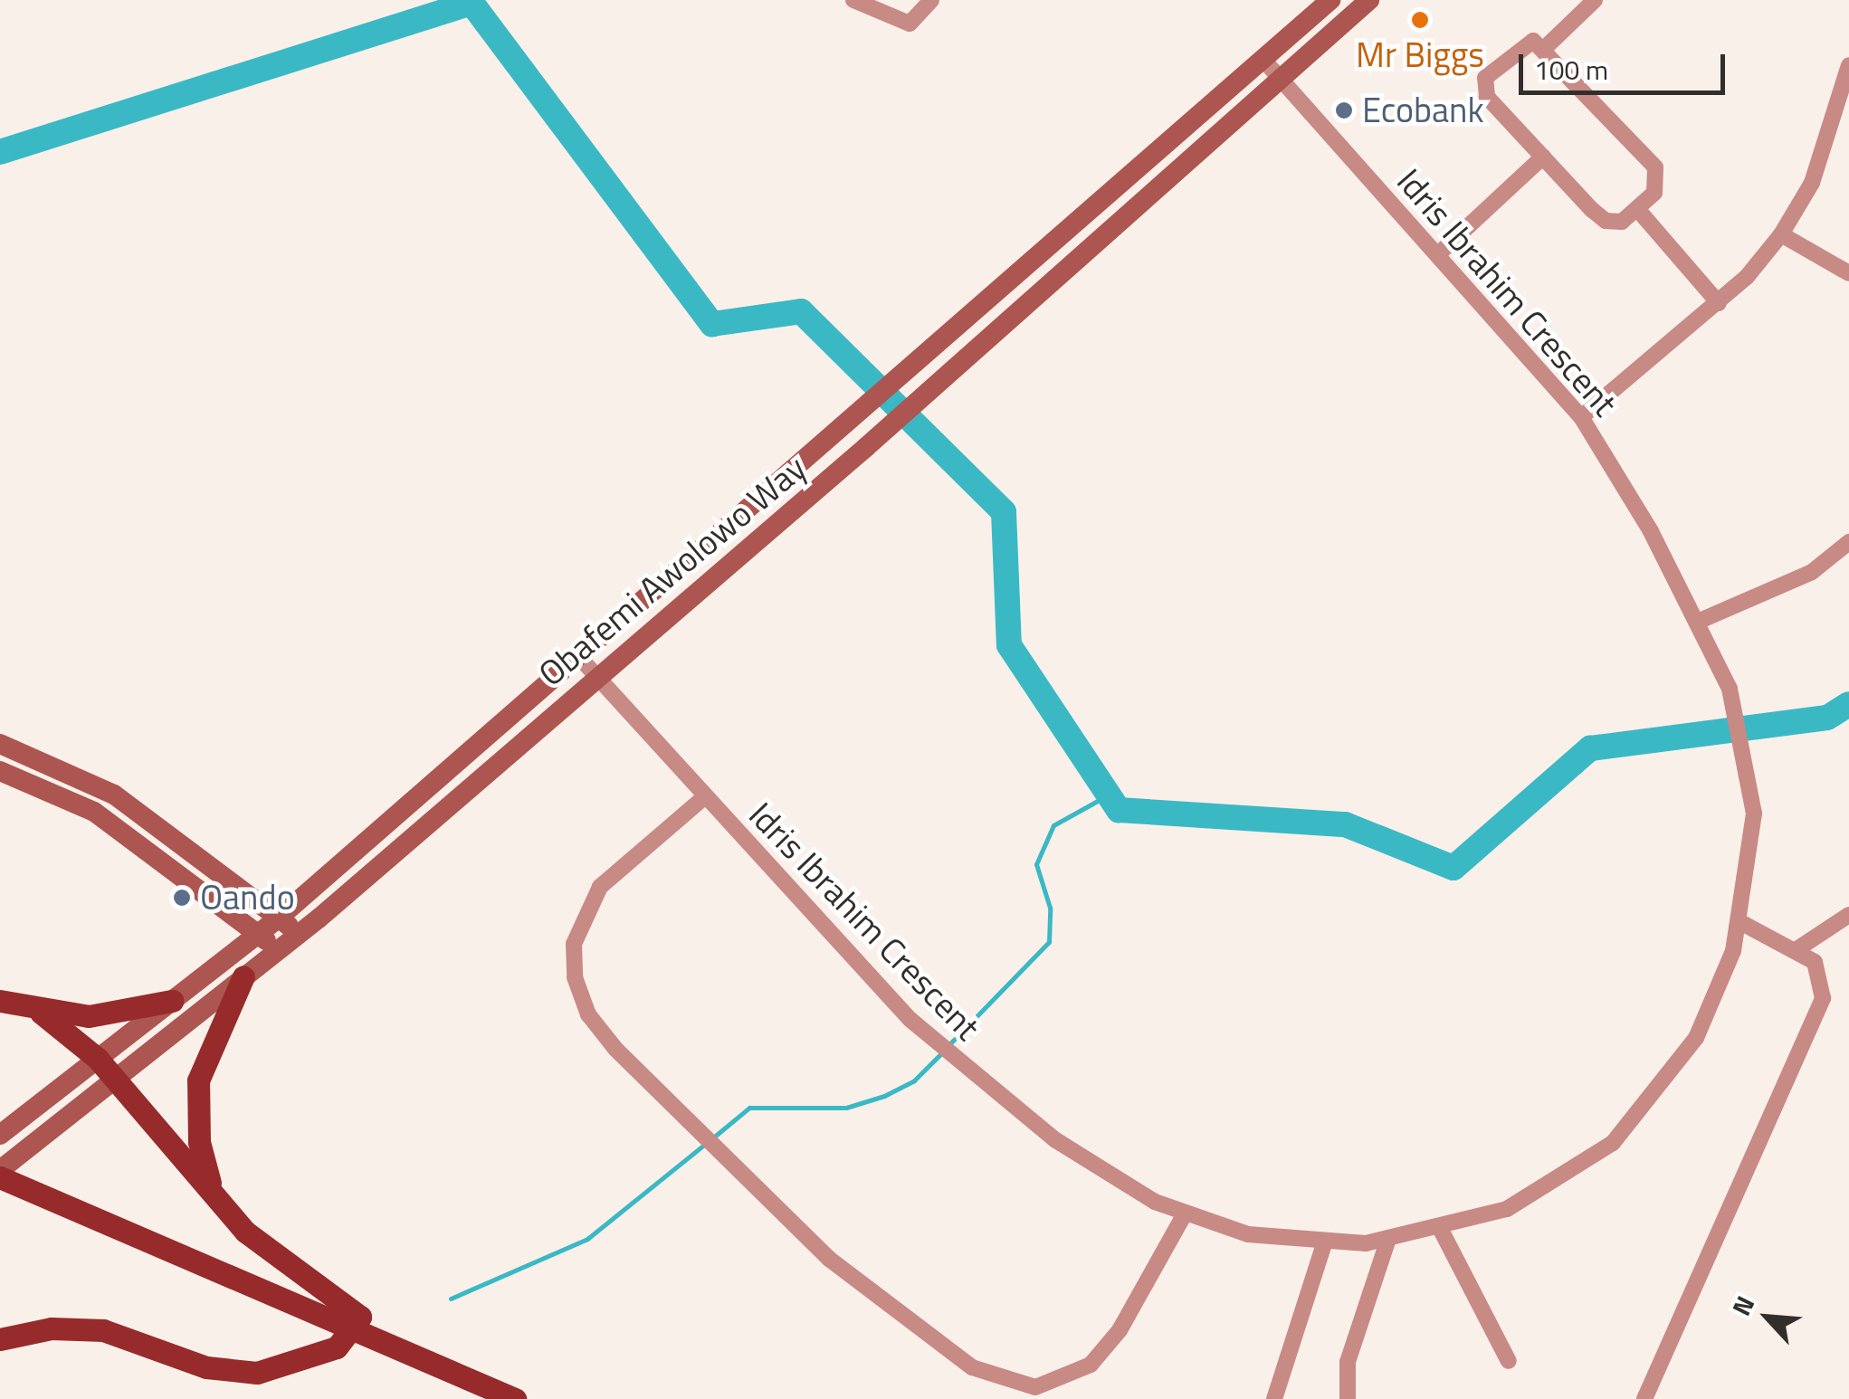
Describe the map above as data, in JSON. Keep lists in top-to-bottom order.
{
  "streets": {
    "main road": ["Obafemi Awolowo Way"],
    "street": ["Idris Ibrahim Crescent"]
  },
  "crossings": [
    ["Idris Ibrahim Crescent", "Obafemi Awolowo Way"]
  ],
  "places": ["Mr Biggs", "Ecobank", "Oando"],
  "scale_bar": "100 m",
  "north": "top left"
}
